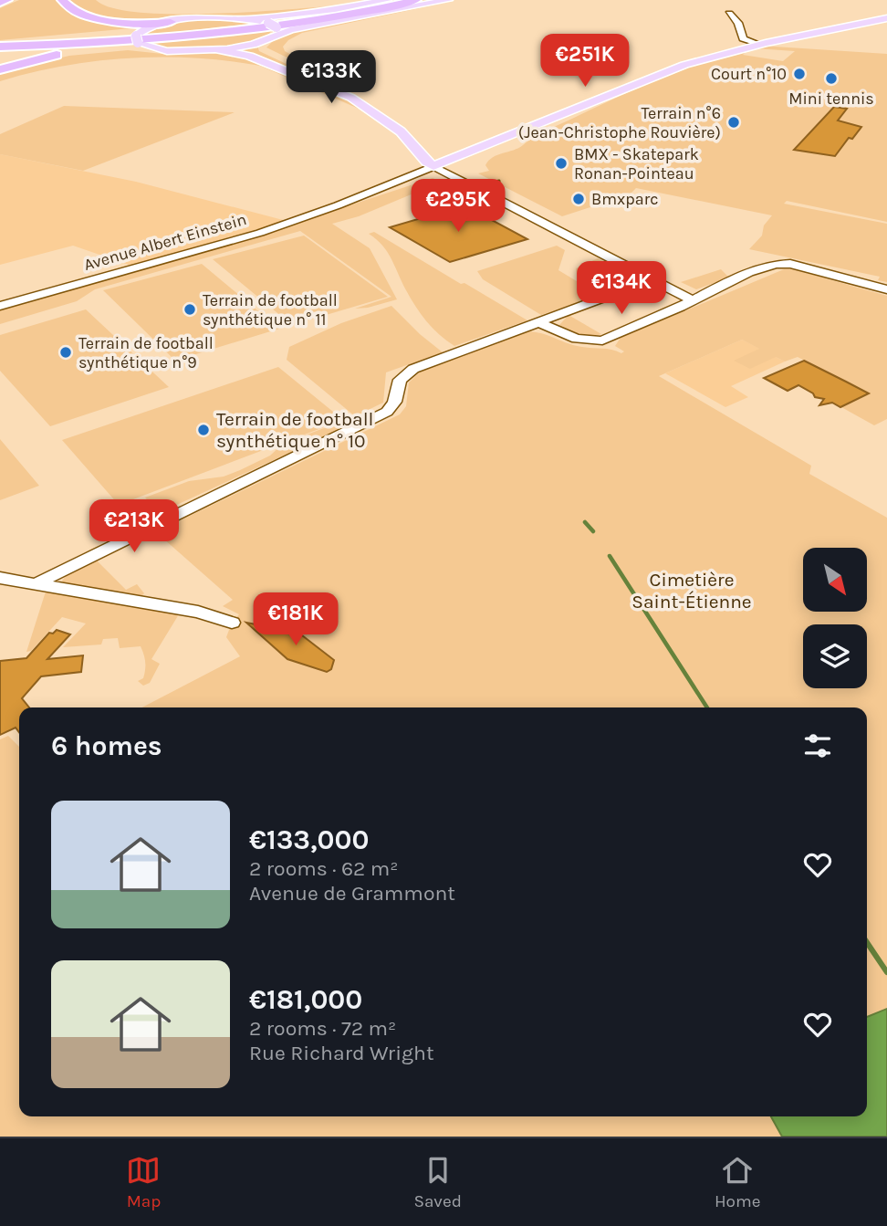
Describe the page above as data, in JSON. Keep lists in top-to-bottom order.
{
  "streets": {
    "street": ["Avenue Albert Einstein"]
  },
  "parks": ["Cimetière Saint-Étienne"],
  "places": [
    "Court n°10",
    "Mini tennis",
    "Terrain n°6 (Jean-Christophe Rouvière)",
    "BMX - Skatepark Ronan-Pointeau",
    "Bmxparc",
    "Terrain de football synthétique n° 11",
    "Terrain de football synthétique n°9",
    "Terrain de football synthétique n° 10"
  ],
  "north": "bottom right",
  "page": {
    "price": [
      "€251K",
      "€133K",
      "€295K",
      "€134K",
      "€213K",
      "€181K"
    ],
    "heading": "6 homes",
    "list": [
      {
        "name": "€133,000",
        "note": "2 rooms · 62 m² · Avenue de Grammont"
      },
      {
        "name": "€181,000",
        "note": "2 rooms · 72 m² · Rue Richard Wright"
      }
    ],
    "tabs": ["Map", "Saved", "Home"]
  }
}
